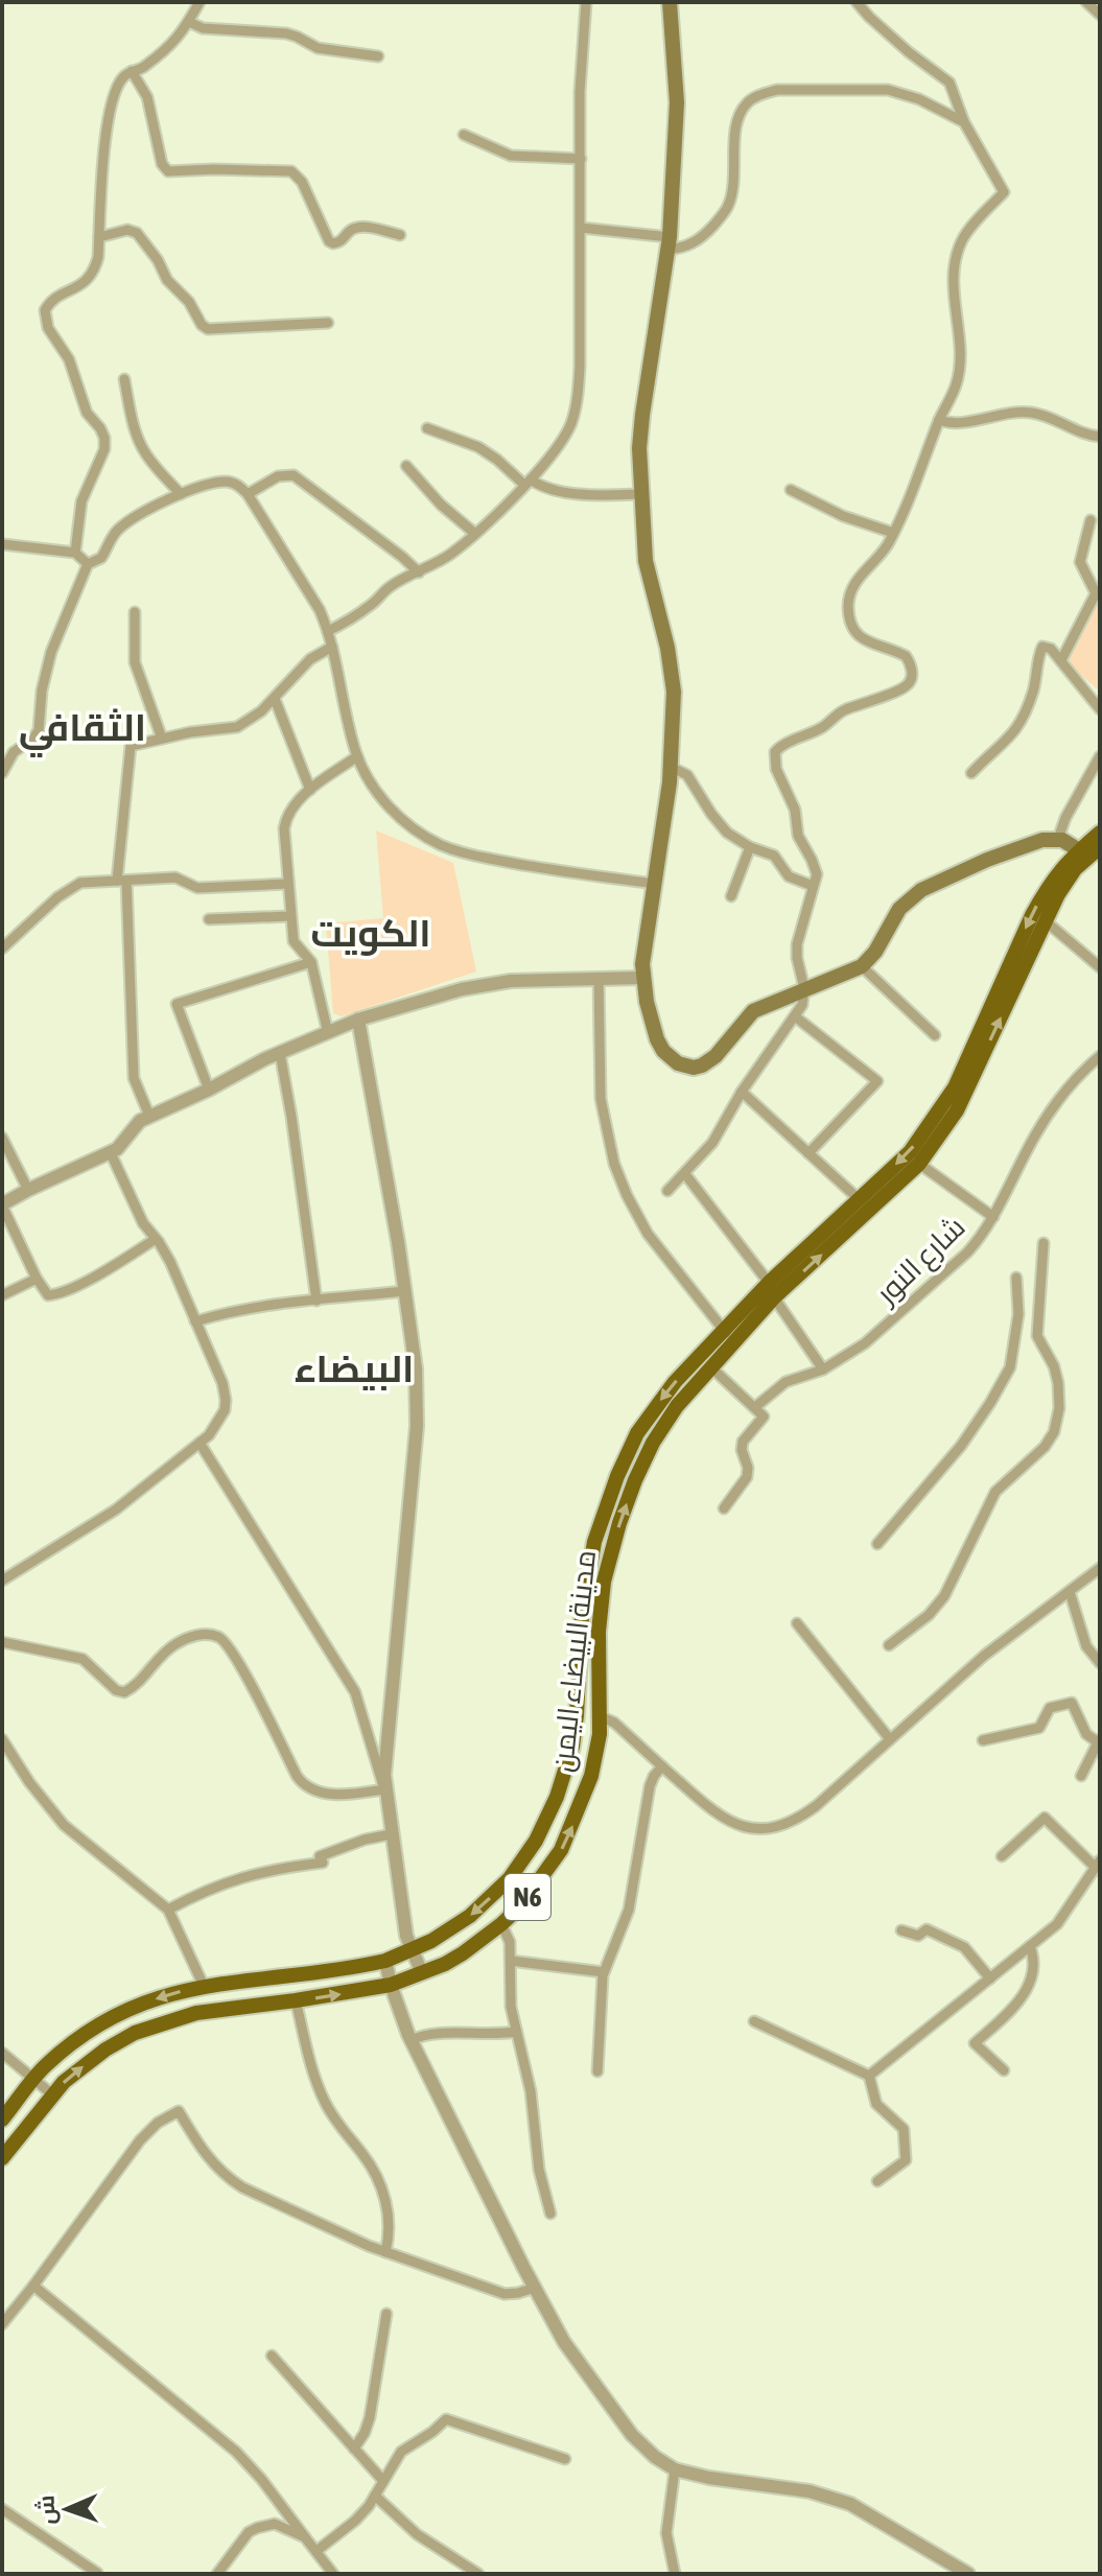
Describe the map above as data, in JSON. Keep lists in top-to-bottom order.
{
  "streets": {
    "main road": ["مدينة البيضاء اليمن", "N6"],
    "street": ["شارع النور"]
  },
  "districts": ["الثقافي", "الكويت", "البيضاء"],
  "north": "left"
}
